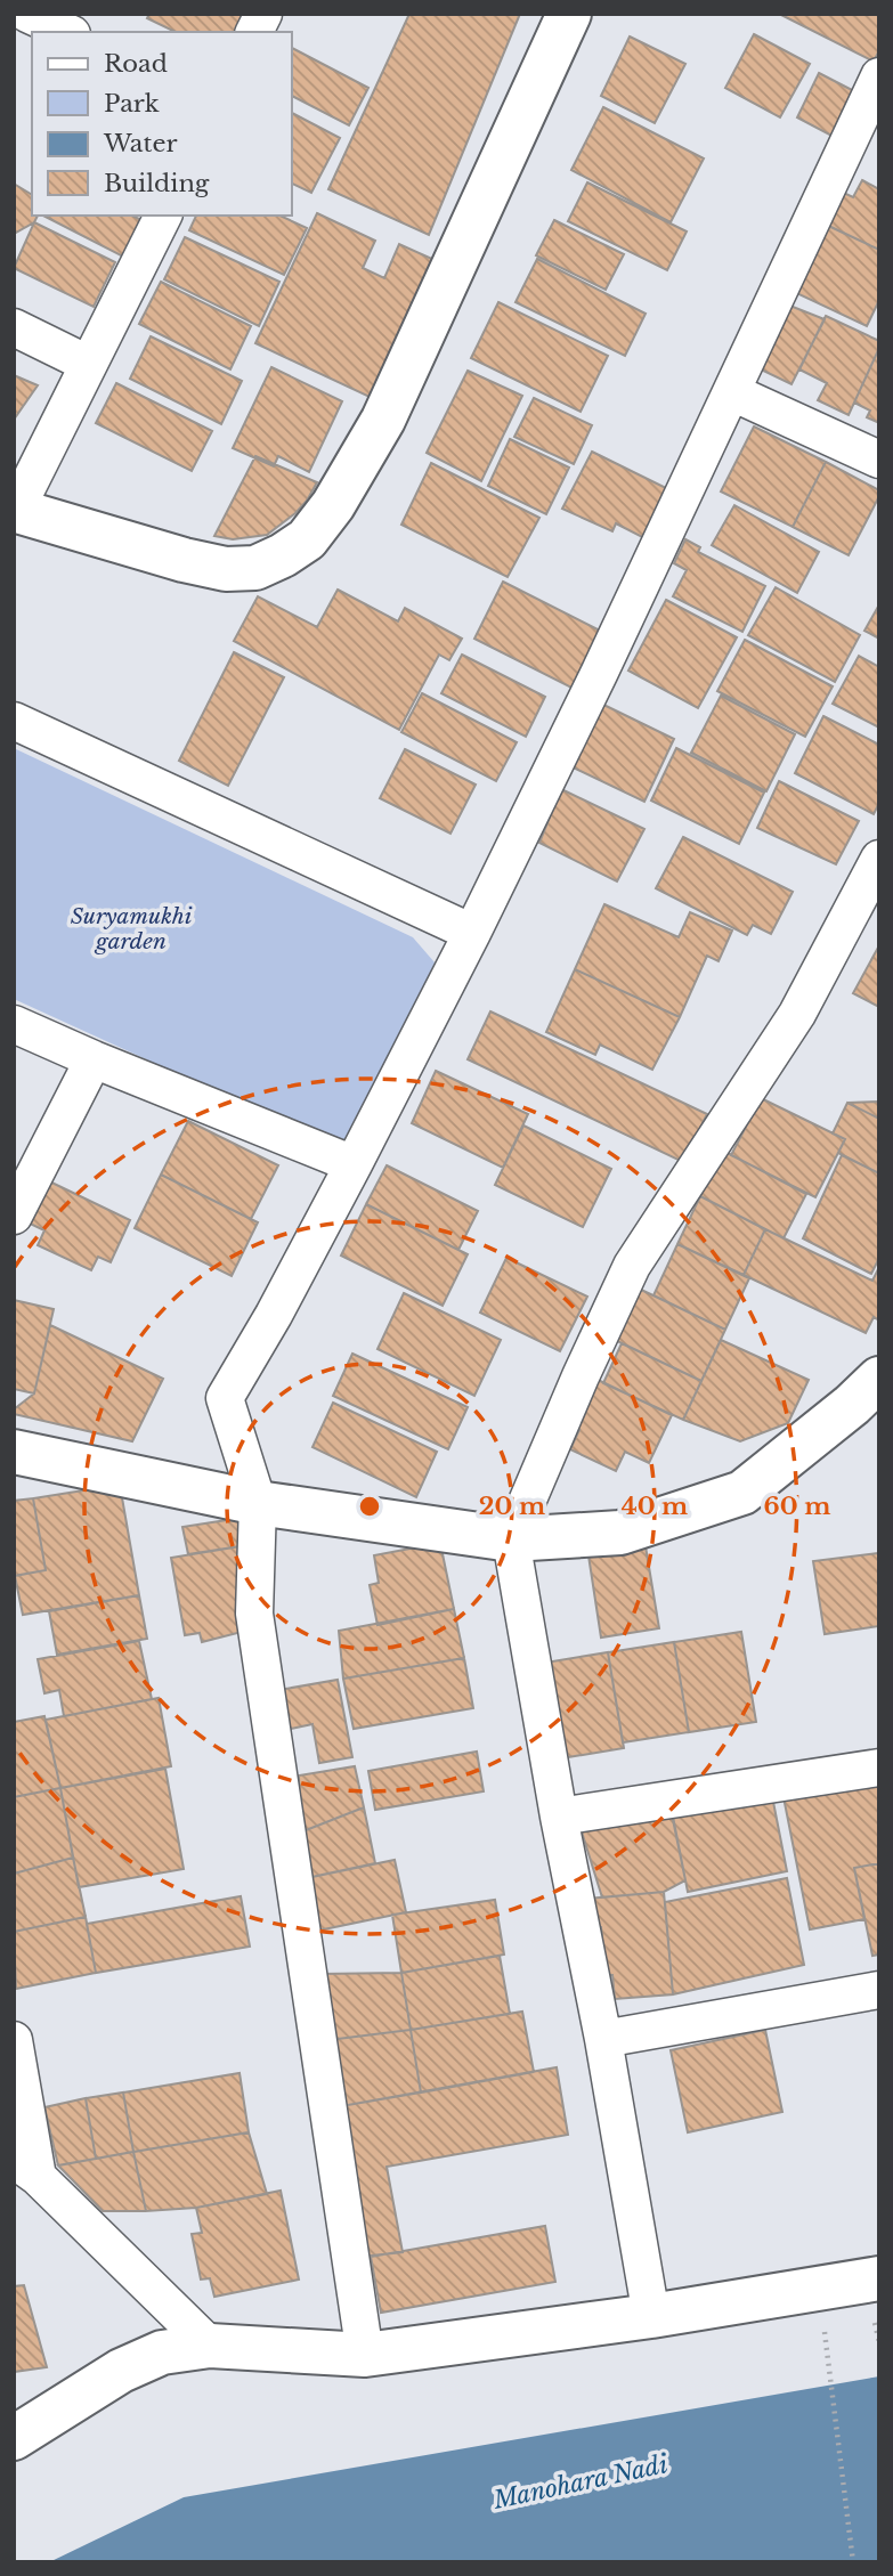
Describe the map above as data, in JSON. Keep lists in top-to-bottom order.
{
  "water": ["Manohara Nadi"],
  "parks": ["Suryamukhi garden"],
  "legend": [
    "Road",
    "Park",
    "Water",
    "Building"
  ],
  "rings": ["20 m", "40 m", "60 m"]
}
